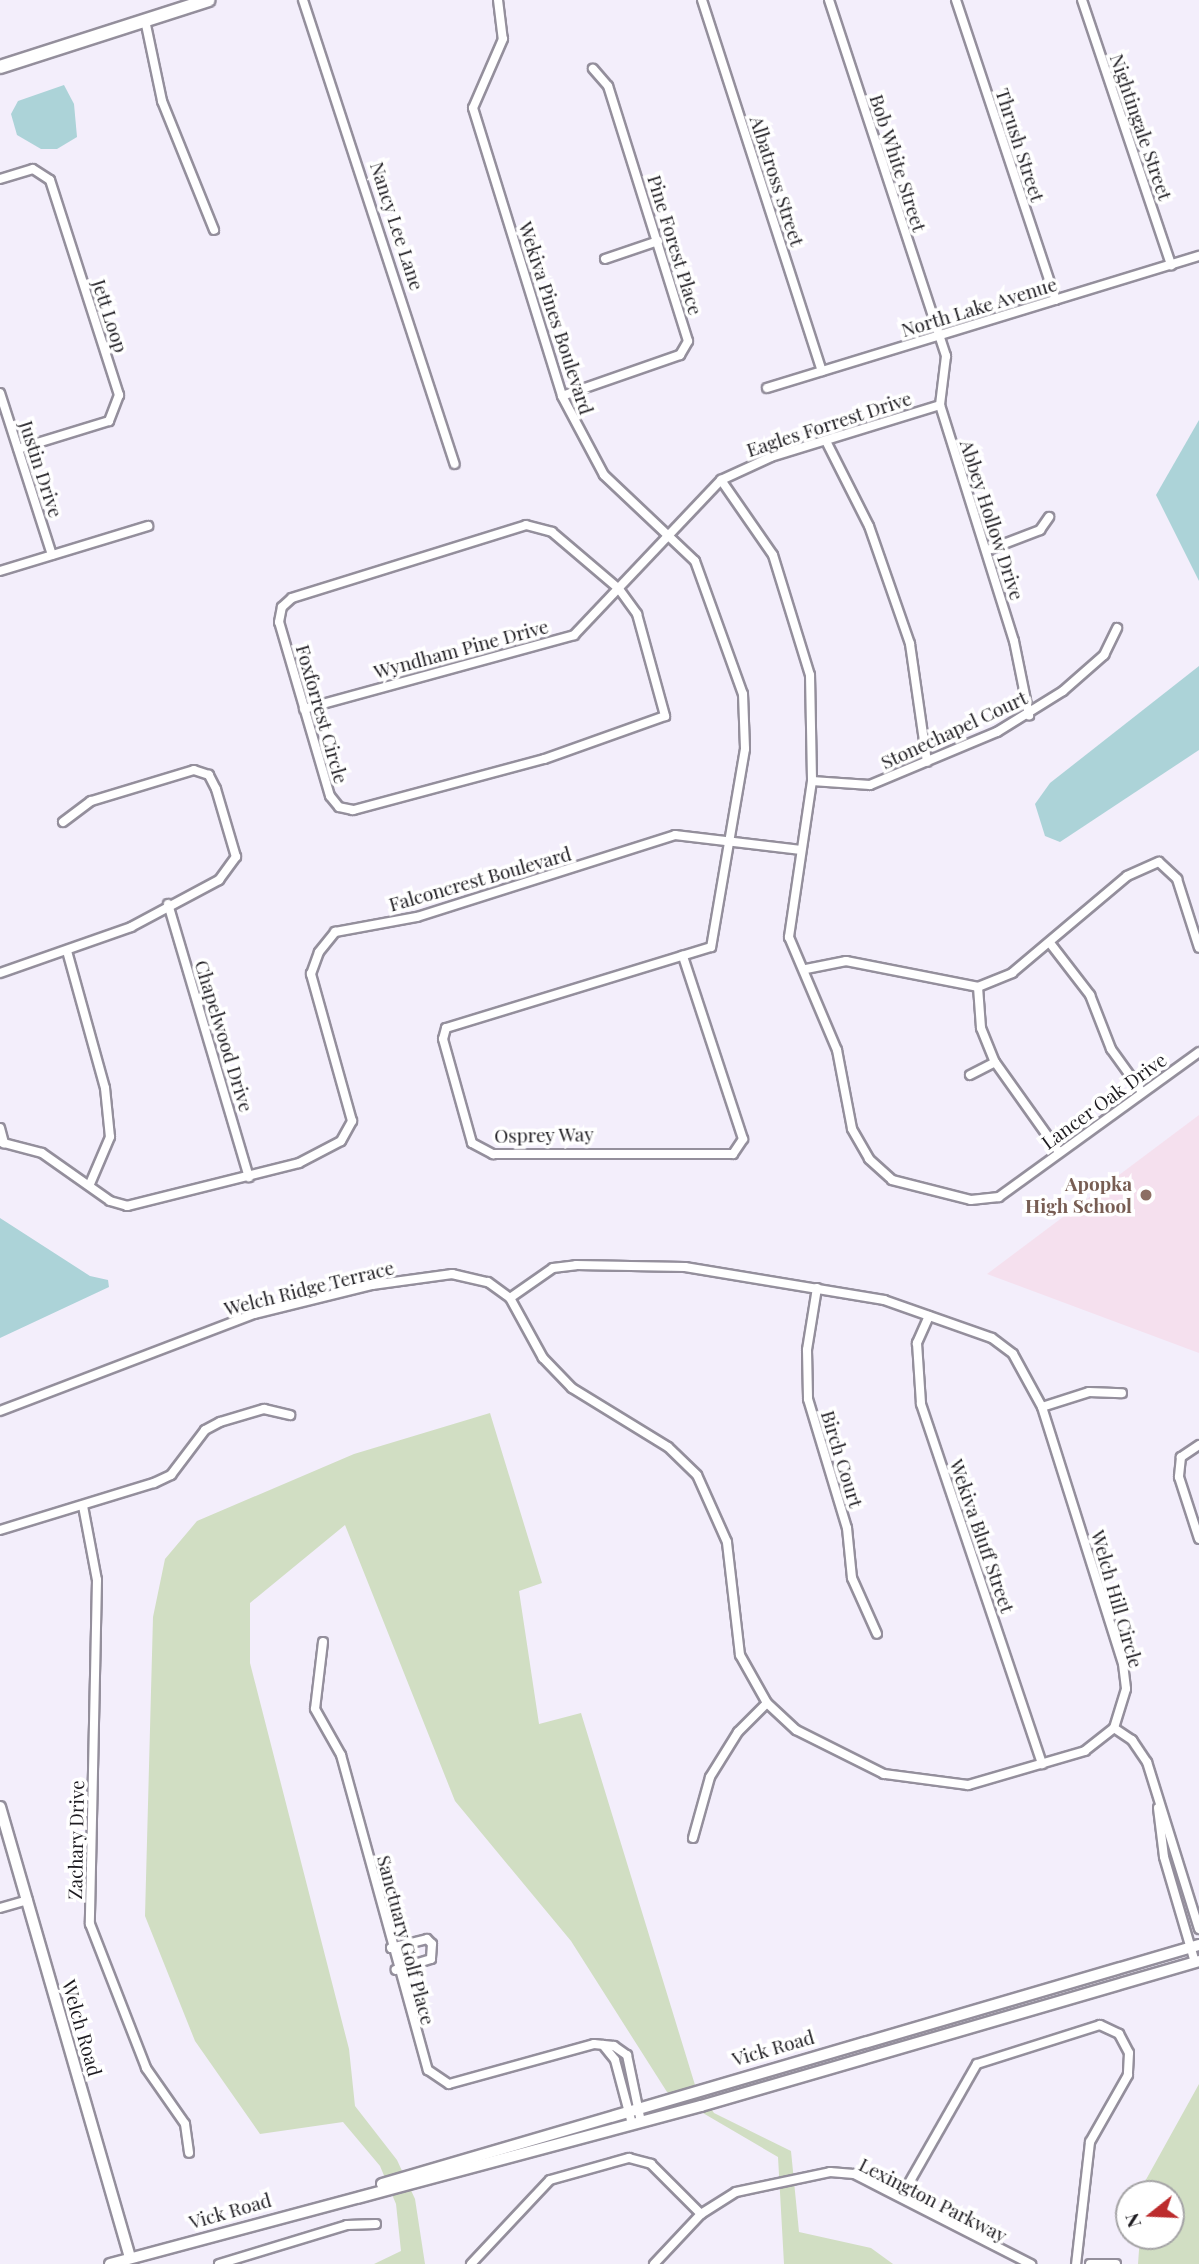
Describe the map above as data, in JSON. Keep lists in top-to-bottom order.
{
  "streets": {
    "street": [
      "Nightingale Street",
      "Thrush Street",
      "Bob White Street",
      "Albatross Street",
      "Nancy Lee Lane",
      "Pine Forest Place",
      "North Lake Avenue",
      "Jett Loop",
      "Wekiva Pines Boulevard",
      "Eagles Forrest Drive",
      "Justin Drive",
      "Abbey Hollow Drive",
      "Wyndham Pine Drive",
      "Foxforrest Circle",
      "Stonechapel Court",
      "Falconcrest Boulevard",
      "Chapelwood Drive",
      "Lancer Oak Drive",
      "Osprey Way",
      "Welch Ridge Terrace",
      "Birch Court",
      "Wekiva Bluff Street",
      "Welch Hill Circle",
      "Zachary Drive",
      "Sanctuary Golf Place",
      "Welch Road",
      "Vick Road",
      "Lexington Parkway"
    ]
  },
  "crossings": [
    ["Nightingale Street", "North Lake Avenue"],
    ["Thrush Street", "North Lake Avenue"],
    ["Bob White Street", "North Lake Avenue"],
    ["Bob White Street", "Abbey Hollow Drive"],
    ["Albatross Street", "North Lake Avenue"],
    ["Pine Forest Place", "Wekiva Pines Boulevard"],
    ["North Lake Avenue", "Abbey Hollow Drive"],
    ["Jett Loop", "Justin Drive"],
    ["Wekiva Pines Boulevard", "Eagles Forrest Drive"],
    ["Wekiva Pines Boulevard", "Wyndham Pine Drive"],
    ["Wekiva Pines Boulevard", "Falconcrest Boulevard"],
    ["Wekiva Pines Boulevard", "Osprey Way"],
    ["Eagles Forrest Drive", "Abbey Hollow Drive"],
    ["Eagles Forrest Drive", "Wyndham Pine Drive"],
    ["Eagles Forrest Drive", "Lancer Oak Drive"],
    ["Abbey Hollow Drive", "Stonechapel Court"],
    ["Wyndham Pine Drive", "Foxforrest Circle"],
    ["Stonechapel Court", "Lancer Oak Drive"],
    ["Falconcrest Boulevard", "Chapelwood Drive"],
    ["Falconcrest Boulevard", "Lancer Oak Drive"],
    ["Welch Ridge Terrace", "Welch Hill Circle"],
    ["Birch Court", "Welch Hill Circle"],
    ["Wekiva Bluff Street", "Welch Hill Circle"],
    ["Welch Road", "Vick Road"]
  ],
  "places": ["Apopka High School"],
  "north": "left"
}
